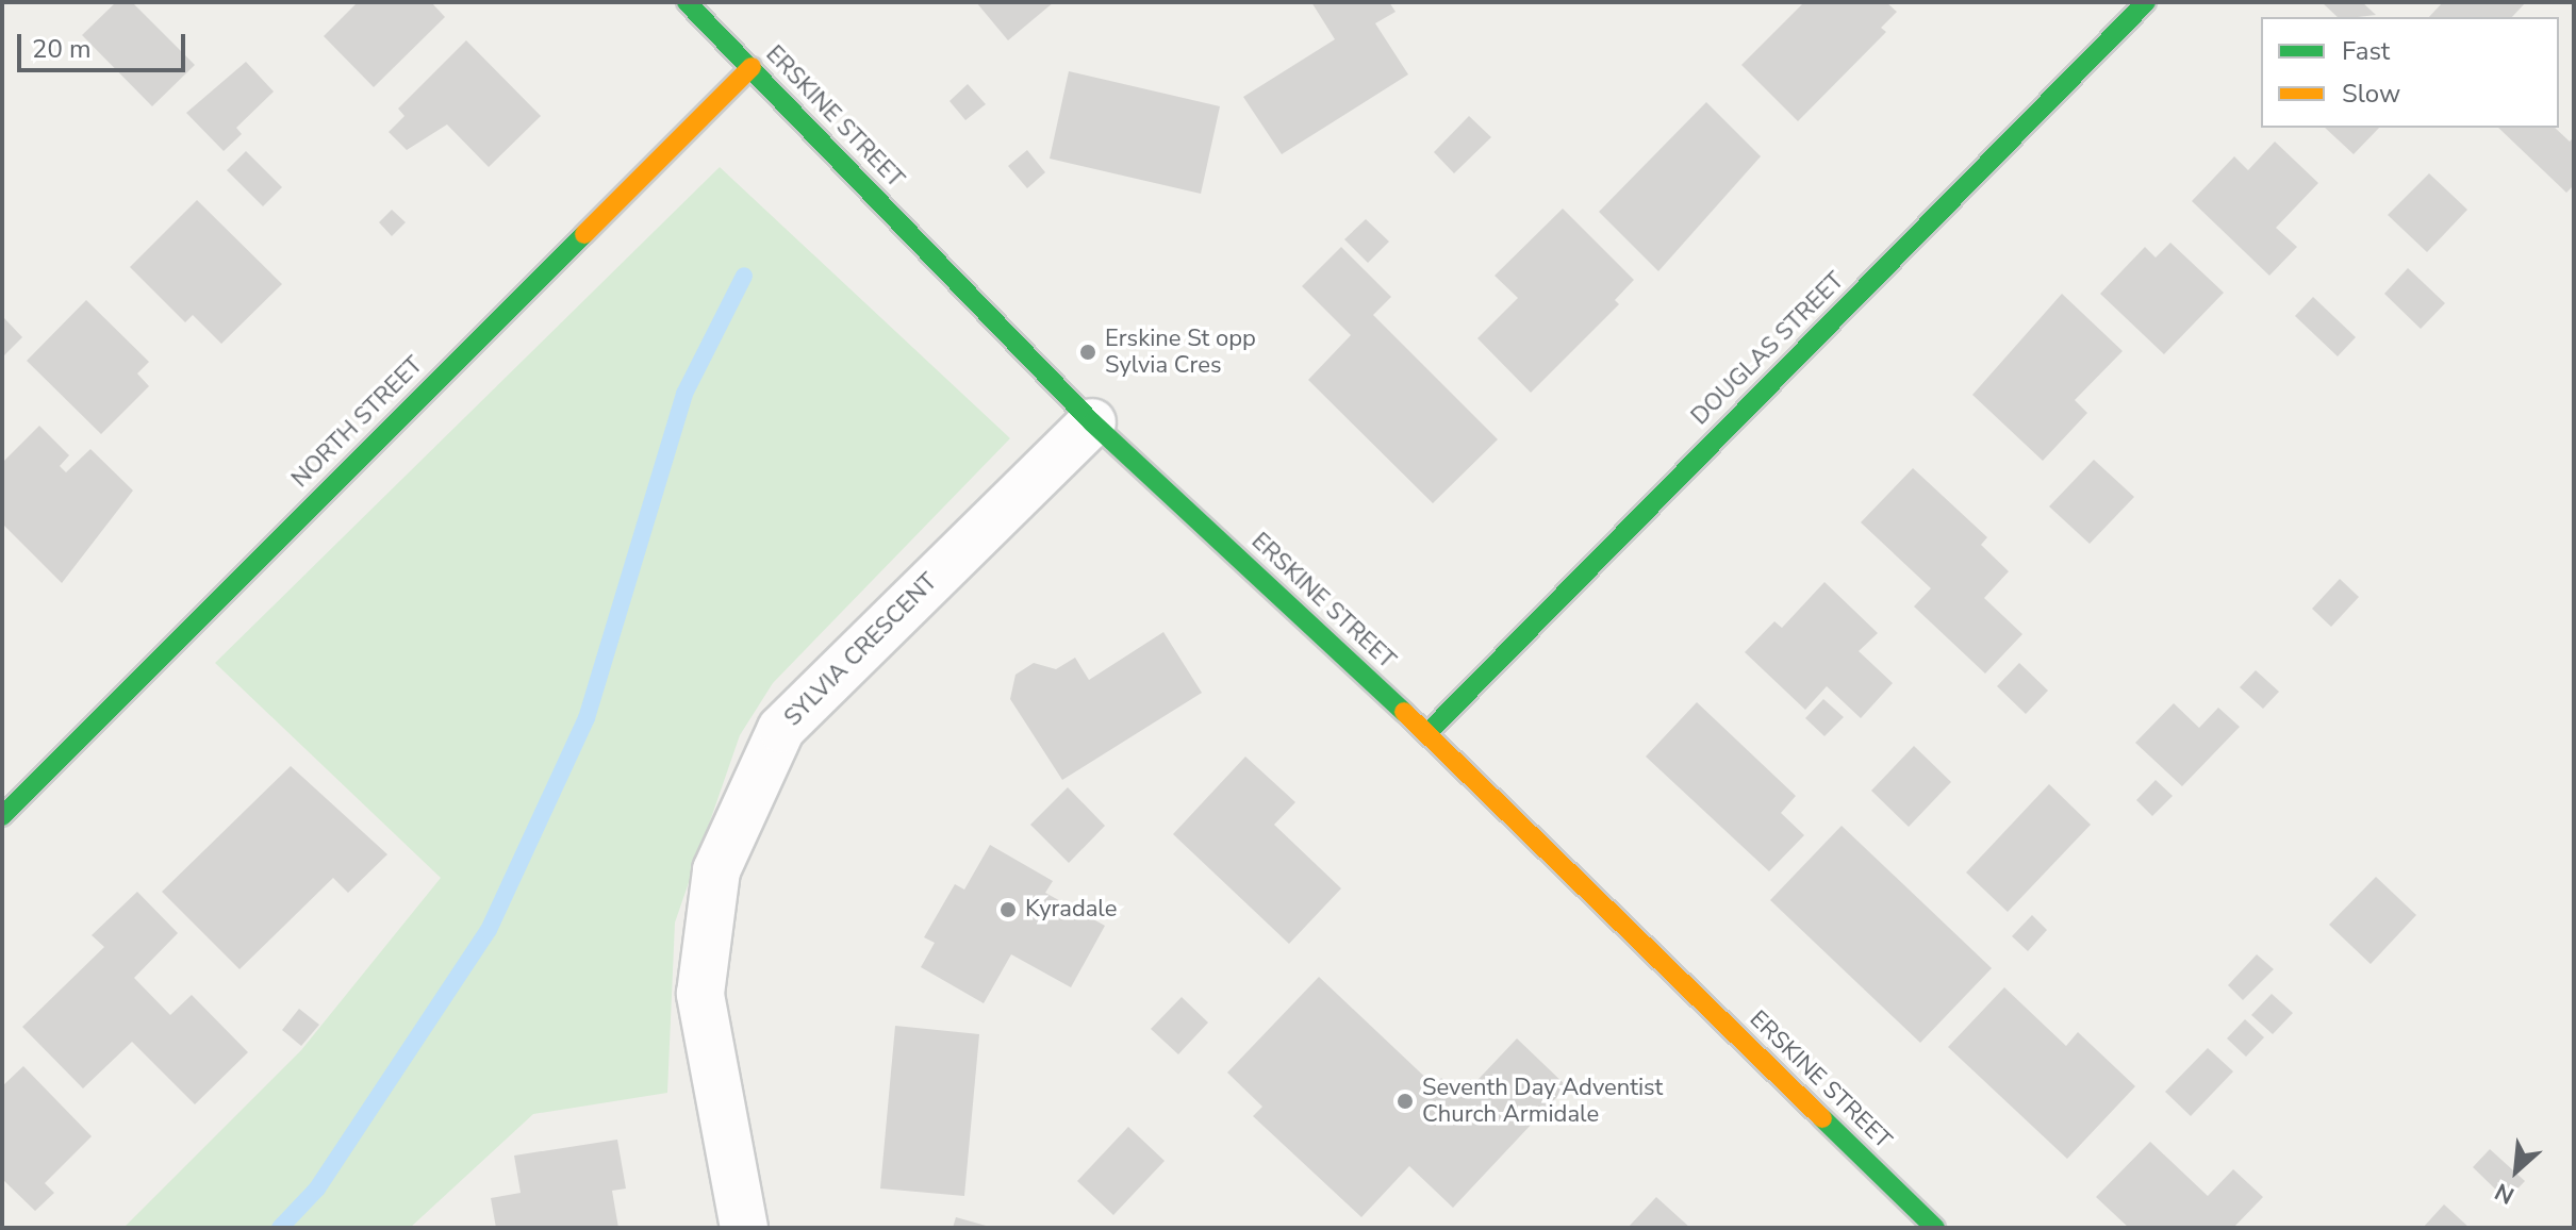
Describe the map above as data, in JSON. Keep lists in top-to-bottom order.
{
  "streets": {
    "street": [
      "ERSKINE STREET",
      "DOUGLAS STREET",
      "NORTH STREET",
      "SYLVIA CRESCENT"
    ]
  },
  "crossings": [
    ["ERSKINE STREET", "DOUGLAS STREET"],
    ["ERSKINE STREET", "NORTH STREET"],
    ["ERSKINE STREET", "SYLVIA CRESCENT"]
  ],
  "places": ["Erskine St opp Sylvia Cres", "Kyradale", "Seventh Day Adventist Church Armidale"],
  "legend": ["Fast", "Slow"],
  "scale_bar": "20 m",
  "north": "bottom left"
}
